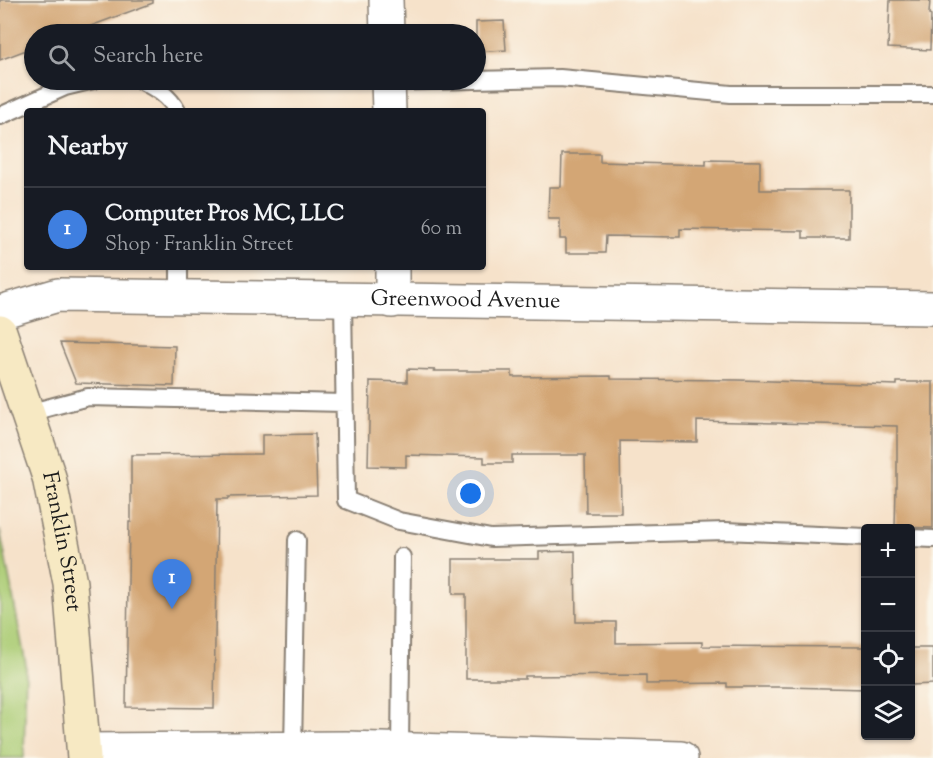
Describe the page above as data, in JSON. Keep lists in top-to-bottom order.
{
  "streets": {
    "main road": ["Franklin Street"],
    "street": ["Greenwood Avenue"]
  },
  "page": {
    "search": "Search here",
    "heading": "Nearby",
    "list": [
      {
        "mark": "1",
        "name": "Computer Pros MC, LLC",
        "note": "Shop · Franklin Street",
        "value": "60 m"
      }
    ],
    "map_buttons": ["+", "−"],
    "pins": "1"
  }
}
